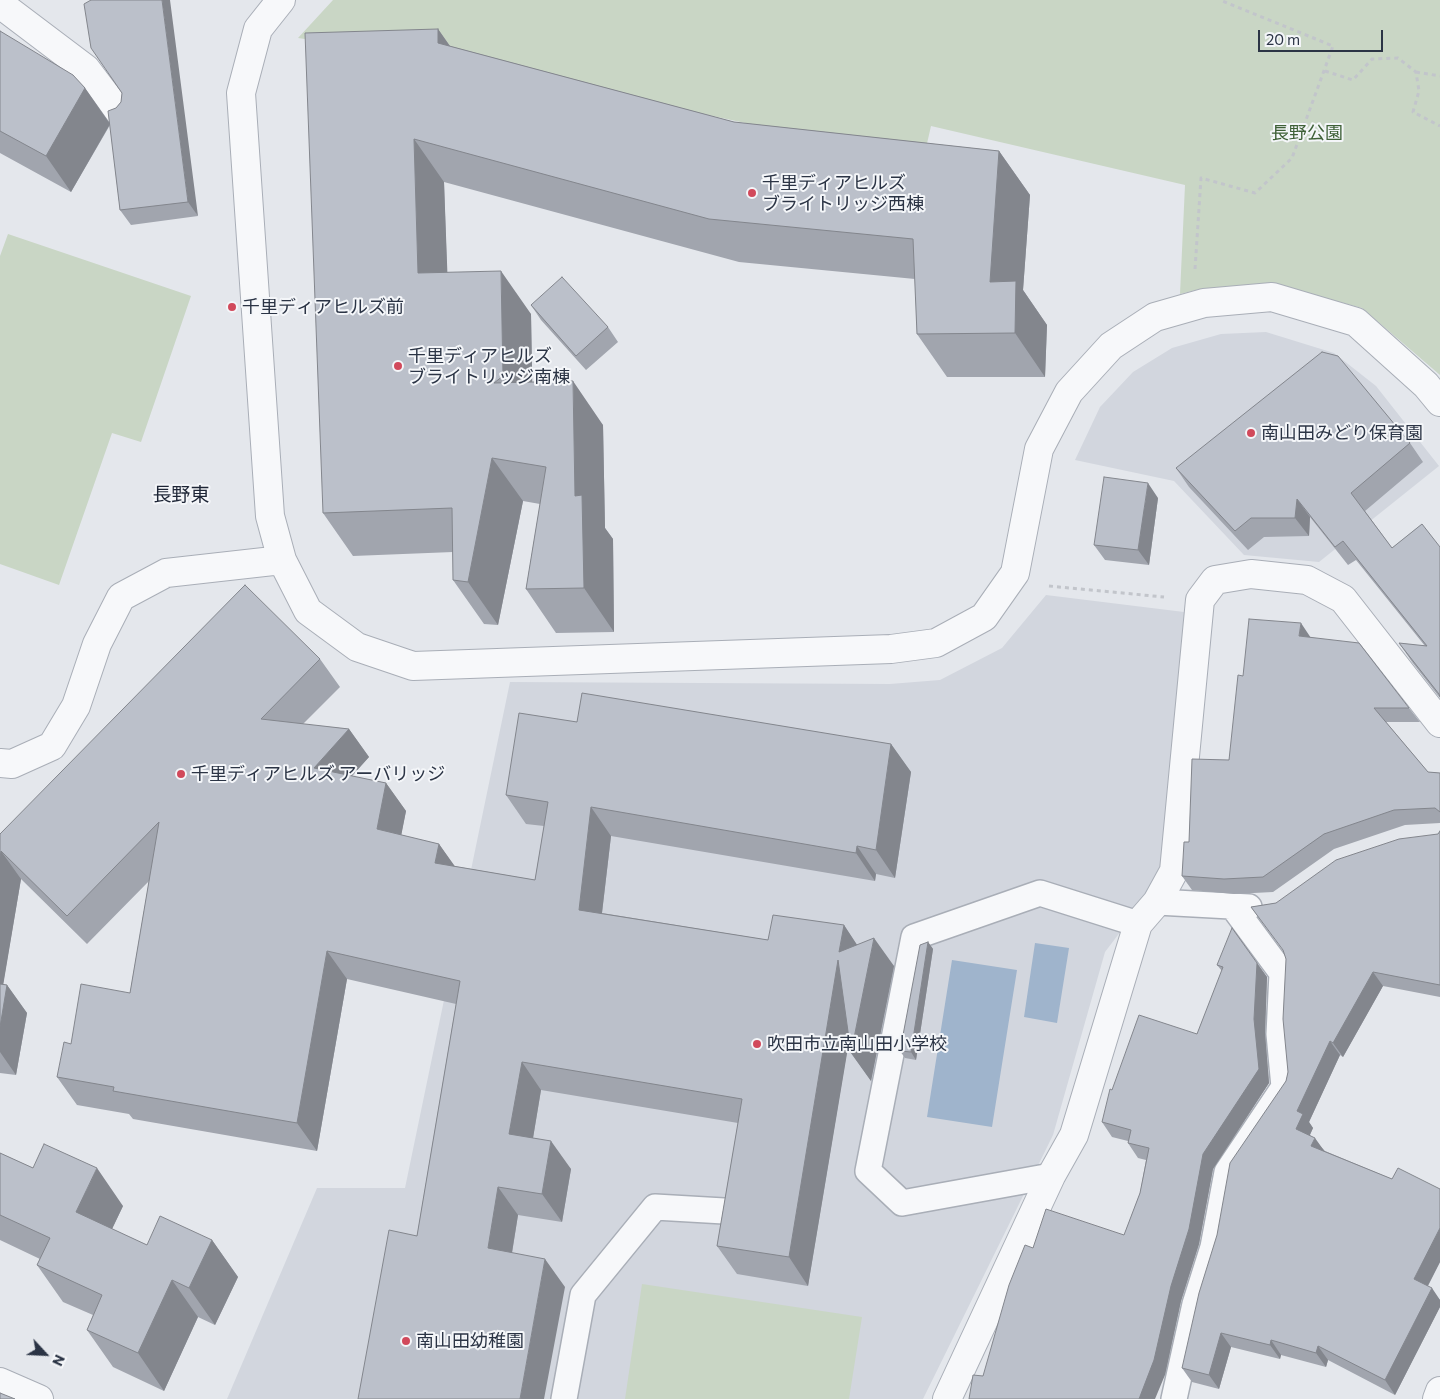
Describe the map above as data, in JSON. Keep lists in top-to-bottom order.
{
  "districts": ["長野東"],
  "parks": ["長野公園"],
  "places": [
    "千里ディアヒルズ ブライトリッジ西棟",
    "千里ディアヒルズ前",
    "千里ディアヒルズ ブライトリッジ南棟",
    "南山田みどり保育園",
    "千里ディアヒルズ アーバリッジ",
    "吹田市立南山田小学校",
    "南山田幼稚園"
  ],
  "scale_bar": "20 m",
  "north": "bottom right"
}
